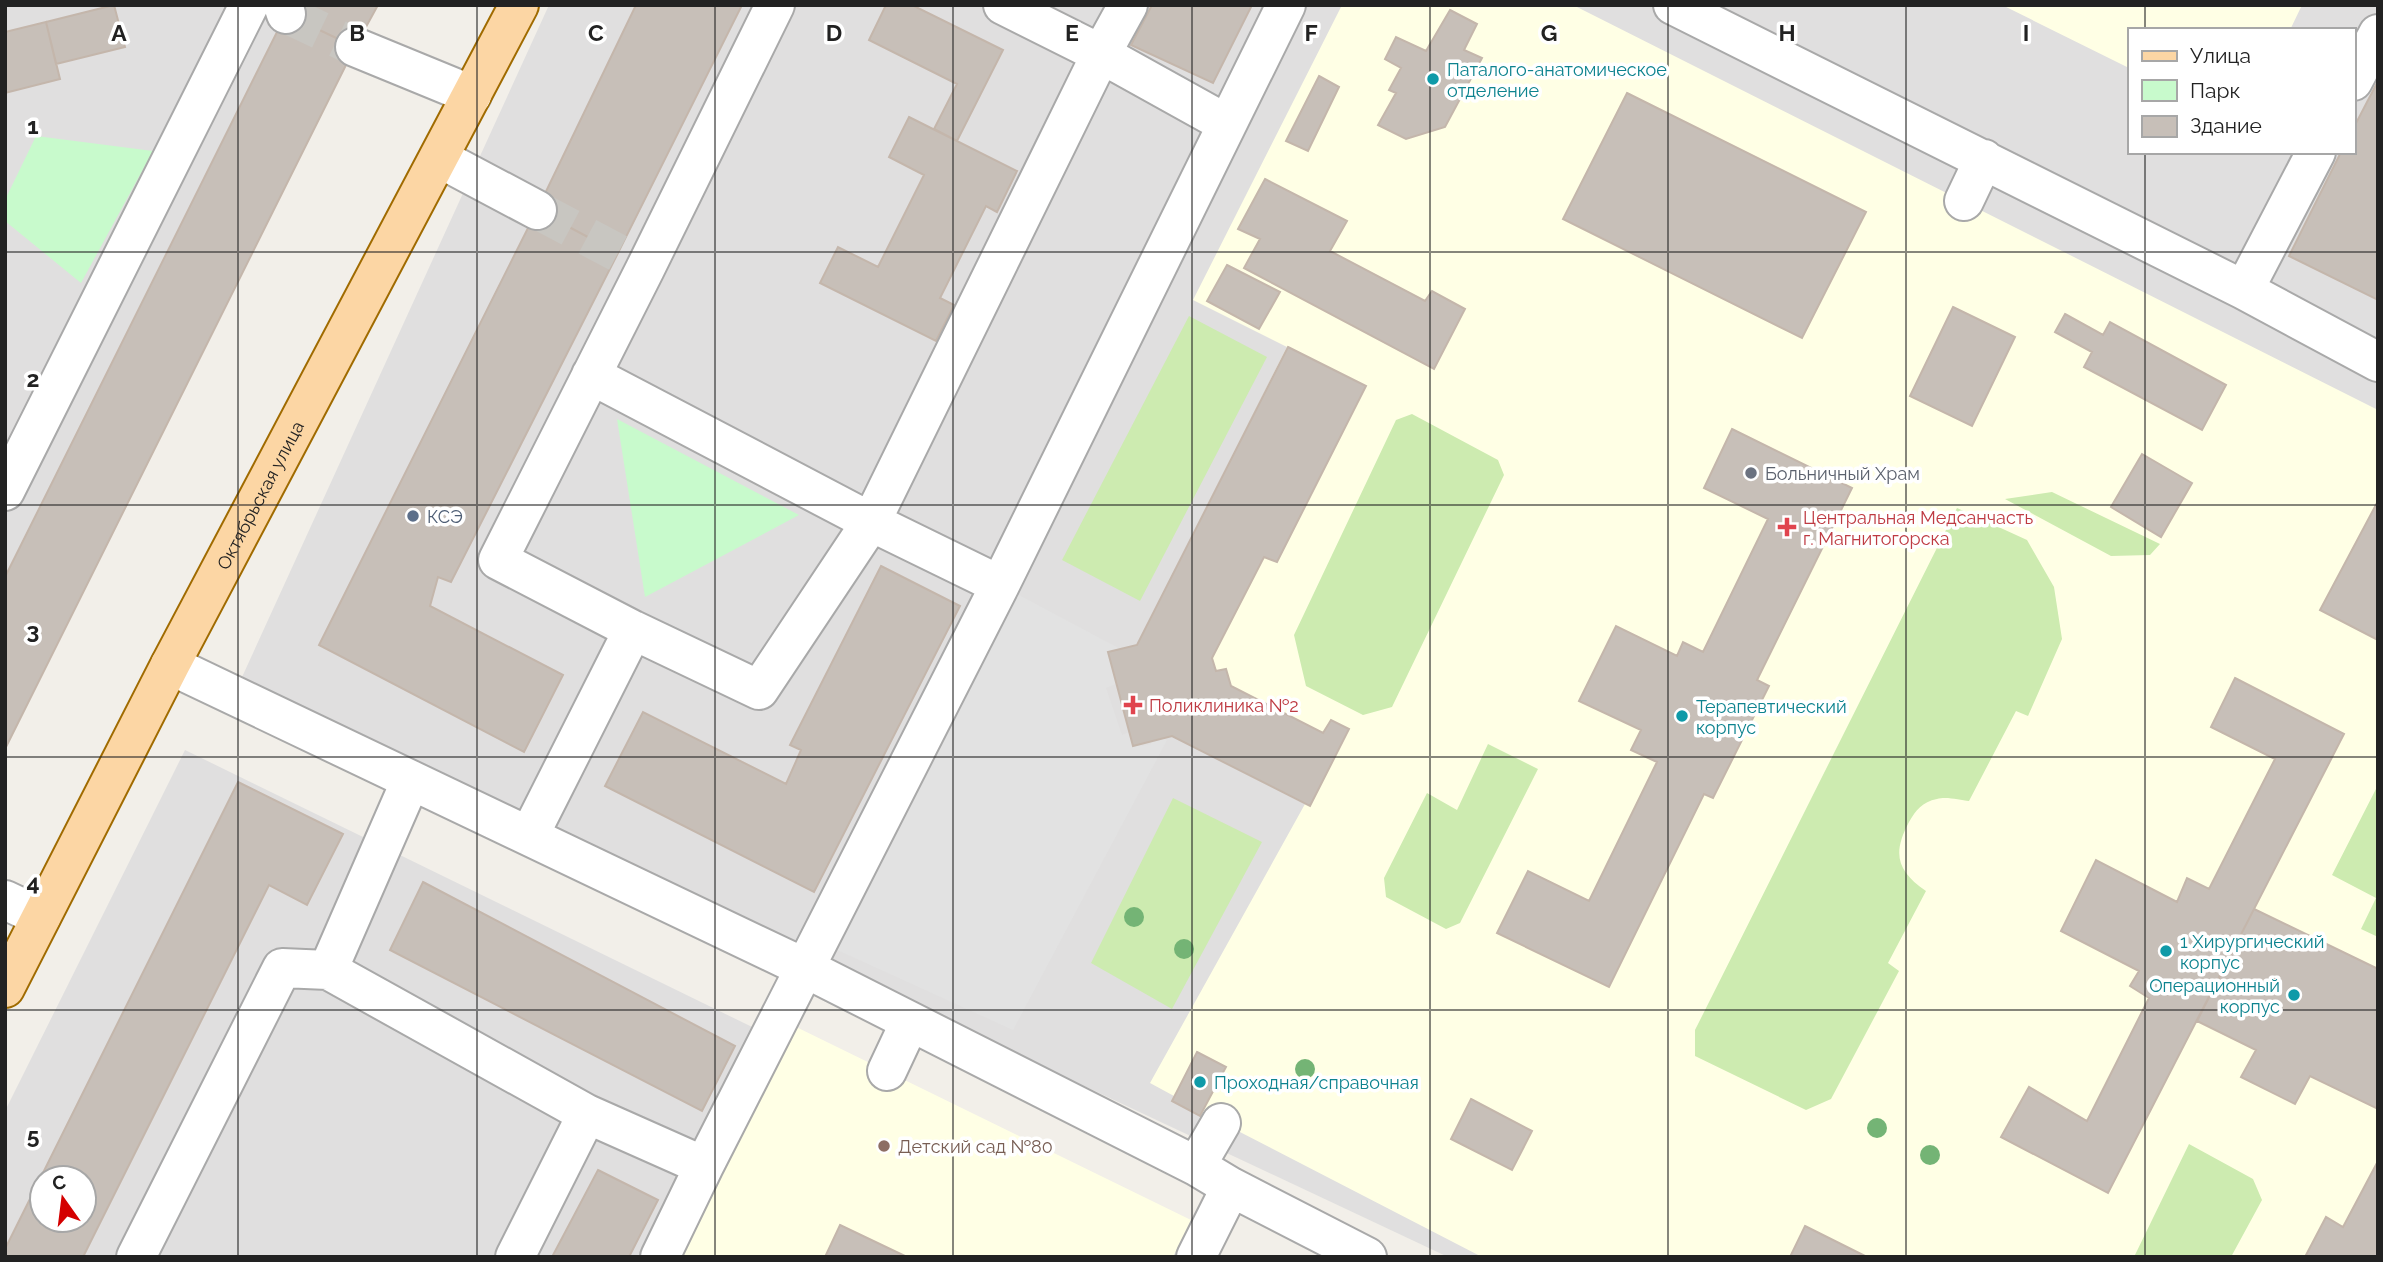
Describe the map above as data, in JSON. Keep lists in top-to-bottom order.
{
  "streets": {
    "main road": ["Октябрьская улица"]
  },
  "places": {
    "other": [
      "Паталого-анатомическое отделение",
      "Больничный Храм",
      "КСЭ",
      "Терапевтический корпус",
      "1 Хирургический корпус",
      "Операционный корпус",
      "Проходная/справочная",
      "Детский сад №80"
    ],
    "health": ["Центральная Медсанчасть г. Магнитогорска", "Поликлиника №2"]
  },
  "legend": ["Улица", "Парк", "Здание"],
  "north": "top",
  "grid": {
    "columns": [
      "A",
      "B",
      "C",
      "D",
      "E",
      "F",
      "G",
      "H",
      "I"
    ],
    "rows": [
      "1",
      "2",
      "3",
      "4",
      "5"
    ]
  }
}
